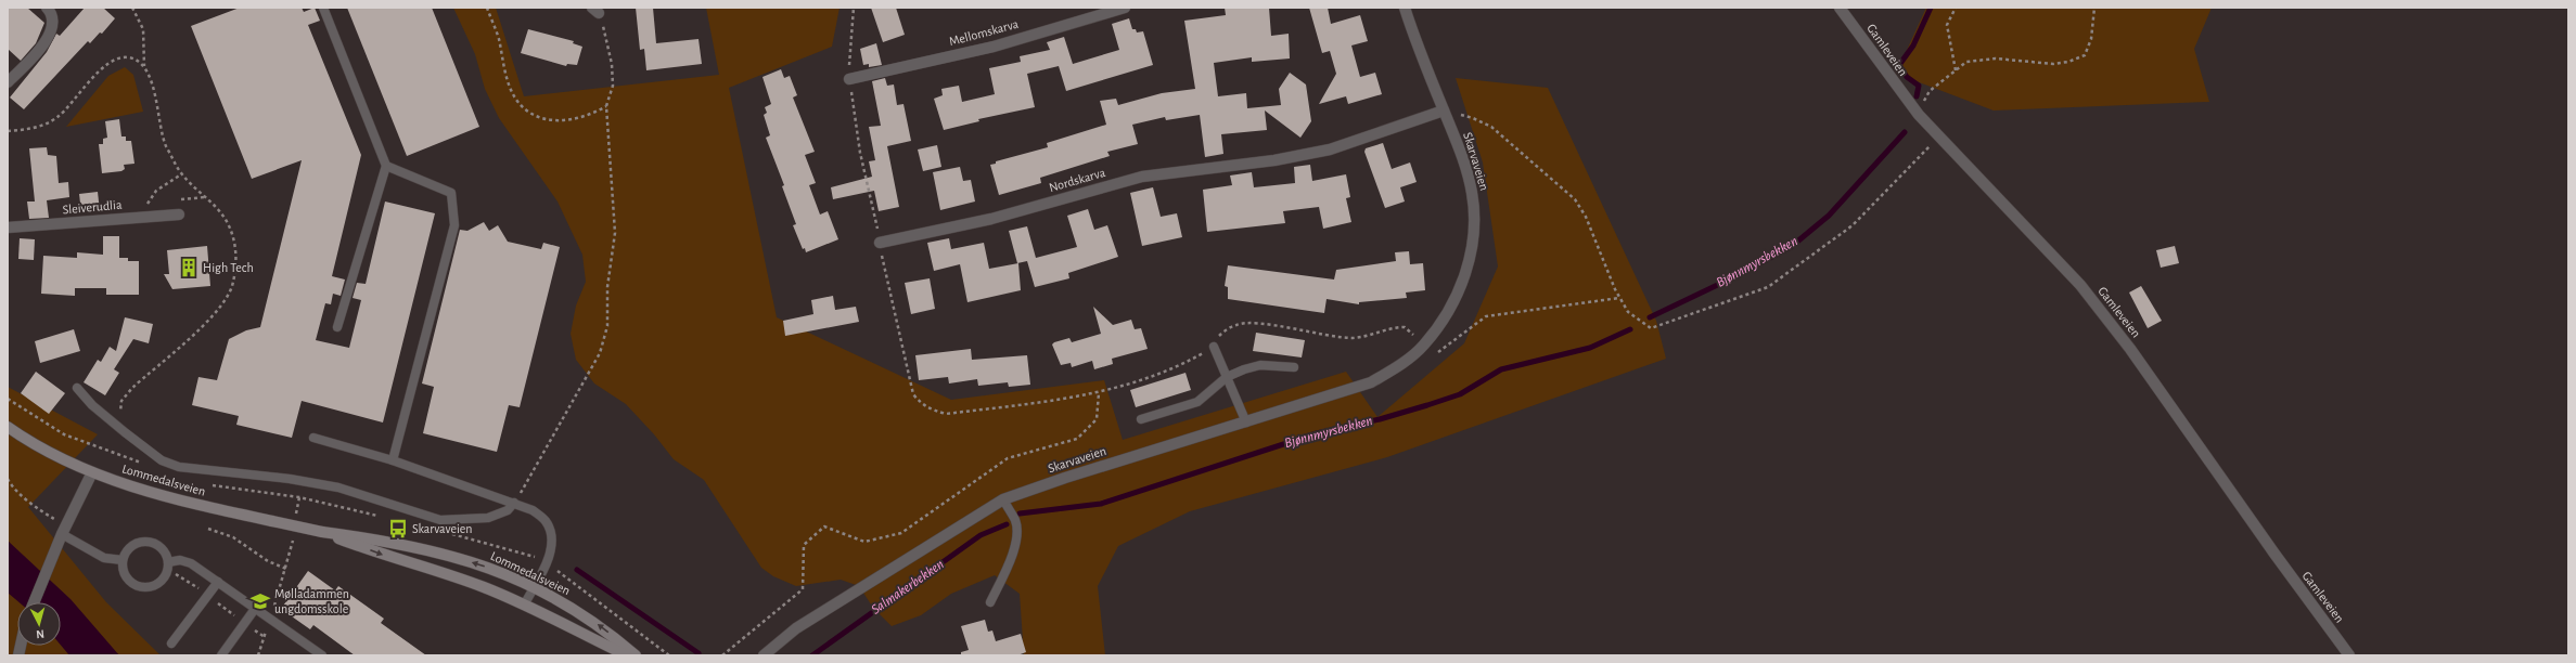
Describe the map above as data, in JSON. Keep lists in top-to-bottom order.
{
  "streets": {
    "main road": ["Lommedalsveien"],
    "street": [
      "Mellomskarva",
      "Gamleveien",
      "Skarvaveien",
      "Nordskarva",
      "Sleiverudlia"
    ]
  },
  "crossings": [
    ["Skarvaveien", "Nordskarva"]
  ],
  "water": ["Bjønnmyrsbekken", "Salmakerbekken"],
  "places": {
    "building": ["High Tech"],
    "bus stop": ["Skarvaveien"],
    "school or university": ["Mølladammen ungdomsskole"]
  },
  "north": "bottom"
}
